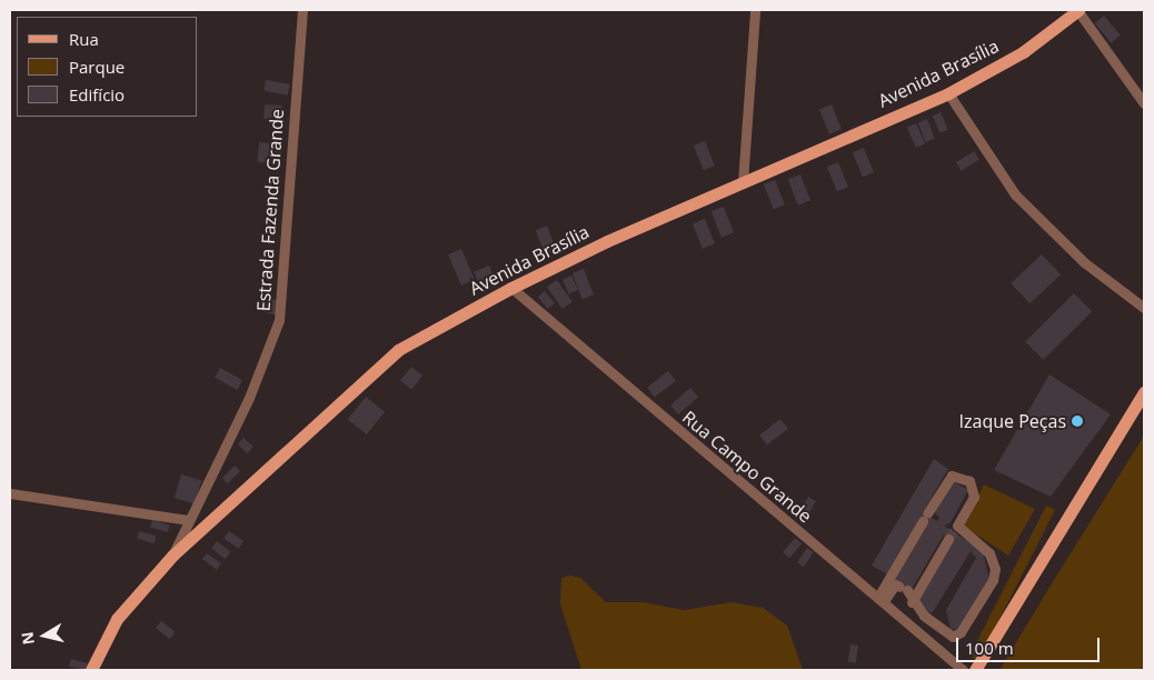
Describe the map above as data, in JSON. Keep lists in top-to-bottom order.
{
  "streets": {
    "main road": ["Avenida Brasília"],
    "street": ["Estrada Fazenda Grande", "Rua Campo Grande"]
  },
  "crossings": [
    ["Avenida Brasília", "Estrada Fazenda Grande"],
    ["Avenida Brasília", "Rua Campo Grande"]
  ],
  "places": ["Izaque Peças"],
  "legend": ["Rua", "Parque", "Edifício"],
  "scale_bar": "100 m",
  "north": "left"
}
